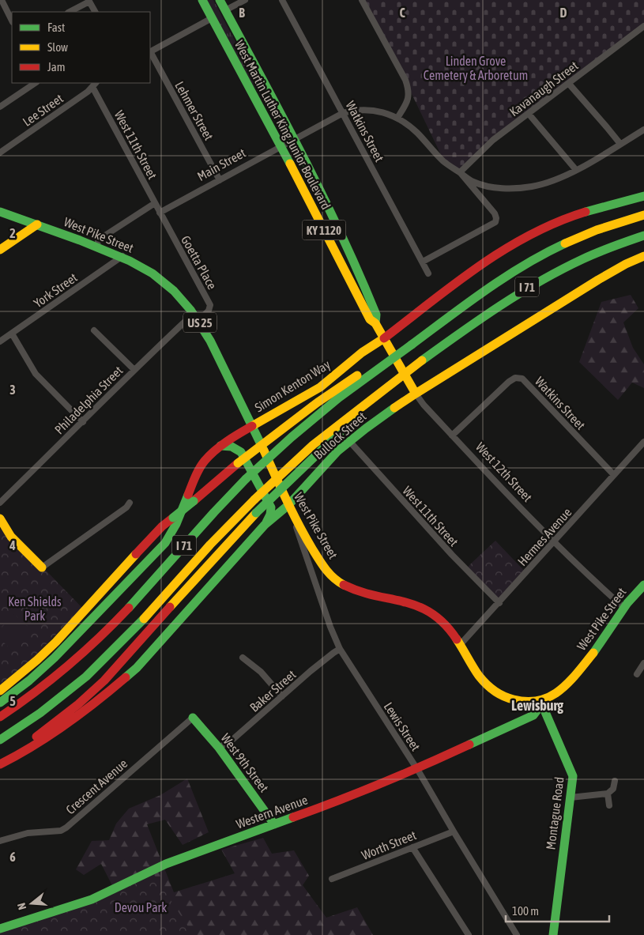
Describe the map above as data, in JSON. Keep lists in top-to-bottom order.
{
  "streets": {
    "main road": [
      "West Martin Luther King Junior Boulevard",
      "KY 1120",
      "West Pike Street",
      "I 71",
      "US 25",
      "Simon Kenton Way",
      "Bullock Street",
      "West 12th Street",
      "West 9th Street",
      "Western Avenue",
      "Montague Road"
    ],
    "street": [
      "Kavanaugh Street",
      "Lee Street",
      "Lehmer Street",
      "Watkins Street",
      "West 11th Street",
      "Main Street",
      "Goetta Place",
      "York Street",
      "Philadelphia Street",
      "Hermes Avenue",
      "Baker Street",
      "Lewis Street",
      "Crescent Avenue",
      "Worth Street"
    ]
  },
  "crossings": [
    ["Lee Street", "West 11th Street"],
    ["Lehmer Street", "Main Street"],
    ["West Martin Luther King Junior Boulevard", "Main Street"],
    ["West Martin Luther King Junior Boulevard", "Simon Kenton Way"],
    ["West Martin Luther King Junior Boulevard", "West 12th Street"],
    ["Watkins Street", "Main Street"],
    ["Watkins Street", "West 12th Street"],
    ["Watkins Street", "Hermes Avenue"],
    ["West 11th Street", "Main Street"],
    ["West 11th Street", "Goetta Place"],
    ["West 11th Street", "Bullock Street"],
    ["West 11th Street", "Hermes Avenue"],
    ["Main Street", "Goetta Place"],
    ["West Pike Street", "Goetta Place"],
    ["West Pike Street", "York Street"],
    ["West Pike Street", "Simon Kenton Way"],
    ["West Pike Street", "Philadelphia Street"],
    ["West Pike Street", "Bullock Street"],
    ["West Pike Street", "West 12th Street"],
    ["West Pike Street", "Hermes Avenue"],
    ["West Pike Street", "Lewis Street"],
    ["West Pike Street", "Western Avenue"],
    ["West Pike Street", "Montague Road"],
    ["Goetta Place", "Philadelphia Street"],
    ["Simon Kenton Way", "West 12th Street"],
    ["Bullock Street", "West 12th Street"],
    ["West 12th Street", "Hermes Avenue"],
    ["Baker Street", "Lewis Street"],
    ["Baker Street", "West 9th Street"],
    ["Lewis Street", "Western Avenue"],
    ["Lewis Street", "Worth Street"],
    ["West 9th Street", "Crescent Avenue"],
    ["West 9th Street", "Western Avenue"],
    ["Western Avenue", "Montague Road"]
  ],
  "districts": ["Lewisburg"],
  "parks": ["Linden Grove Cemetery & Arboretum", "Ken Shields Park", "Devou Park"],
  "legend": ["Fast", "Slow", "Jam"],
  "scale_bar": "100 m",
  "north": "left",
  "grid": {
    "columns": ["B", "C", "D"],
    "rows": [
      "2",
      "3",
      "4",
      "5",
      "6"
    ]
  }
}
